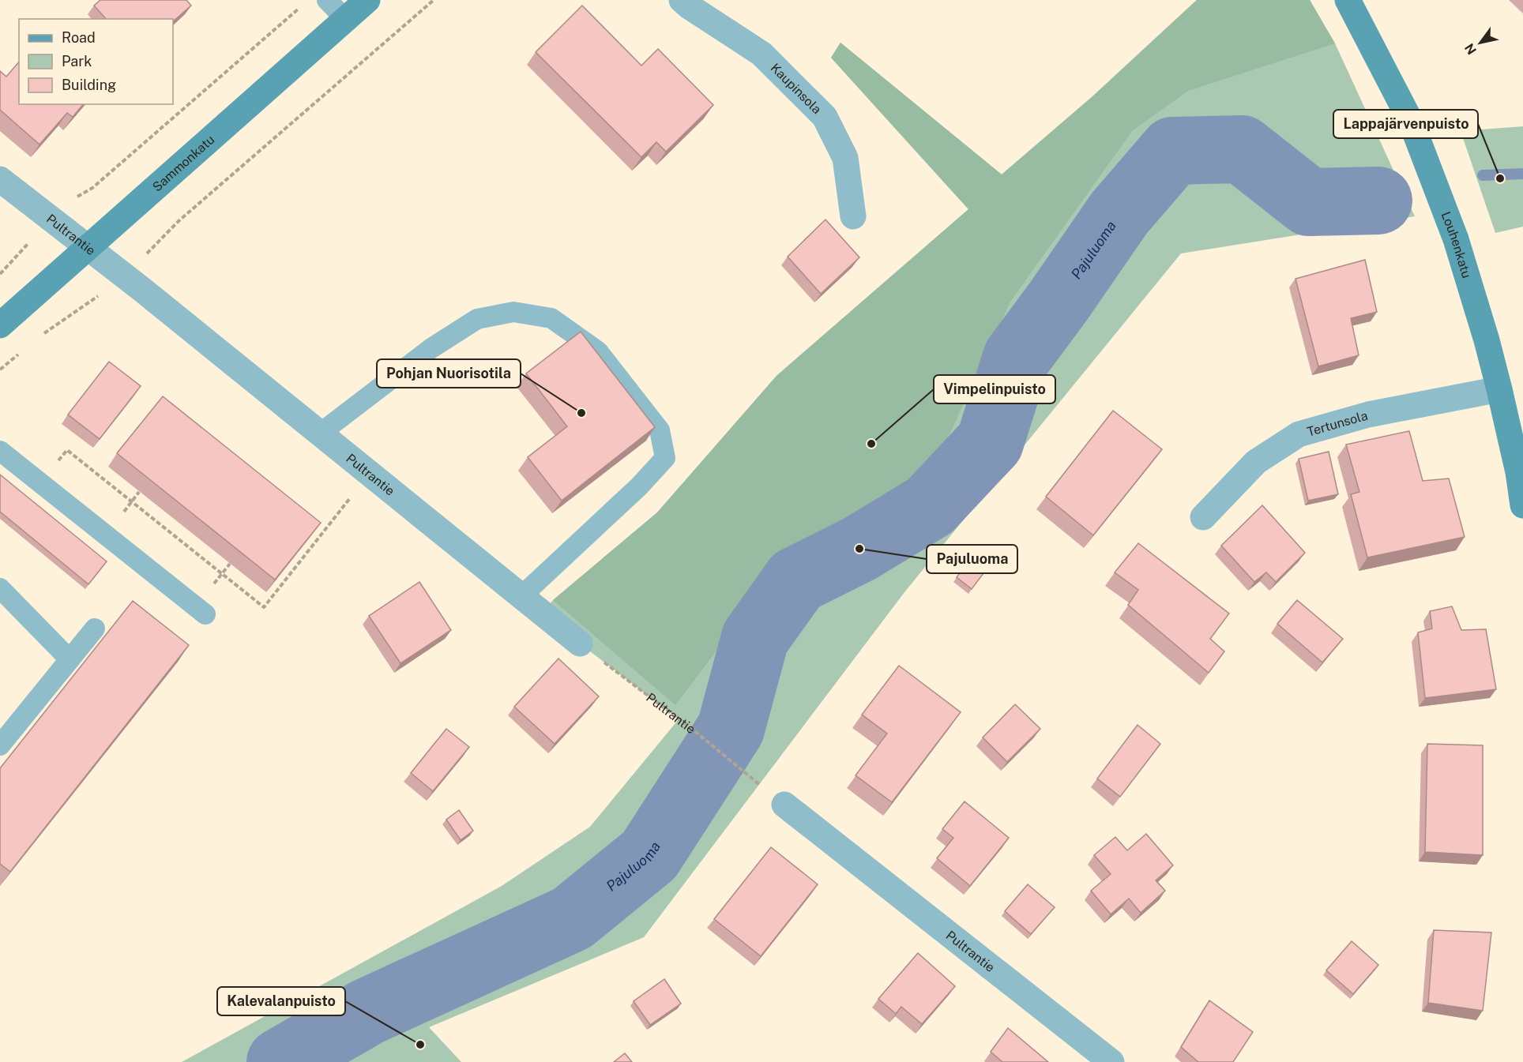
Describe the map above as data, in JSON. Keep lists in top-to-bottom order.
{
  "streets": {
    "street": [
      "Kaupinsola",
      "Sammonkatu",
      "Pultrantie",
      "Louhenkatu",
      "Tertunsola"
    ]
  },
  "crossings": [
    ["Sammonkatu", "Pultrantie"],
    ["Louhenkatu", "Tertunsola"]
  ],
  "water": ["Pajuluoma"],
  "places": [
    "Lappajärvenpuisto",
    "Pohjan Nuorisotila",
    "Vimpelinpuisto",
    "Pajuluoma",
    "Kalevalanpuisto"
  ],
  "legend": ["Road", "Park", "Building"],
  "north": "bottom left"
}
